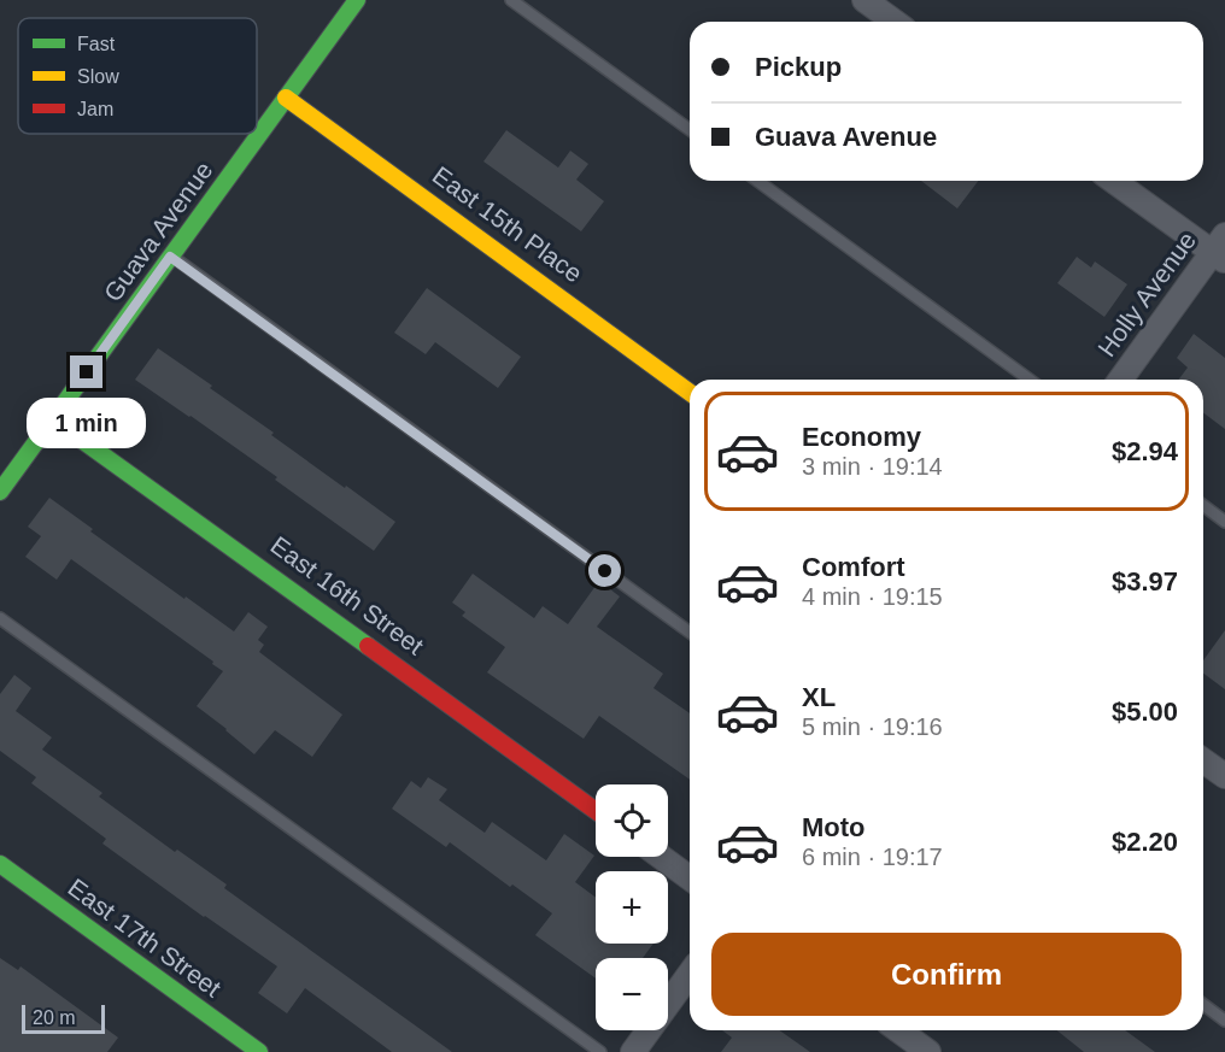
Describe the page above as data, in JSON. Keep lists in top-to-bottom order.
{
  "streets": {
    "street": [
      "East 15th Place",
      "Guava Avenue",
      "Holly Avenue",
      "East 16th Street",
      "East 17th Street"
    ]
  },
  "crossings": [
    ["East 15th Place", "Guava Avenue"],
    ["Guava Avenue", "East 16th Street"]
  ],
  "legend": ["Fast", "Slow", "Jam"],
  "scale_bar": "20 m",
  "page": {
    "banner": ["Pickup", "Guava Avenue"],
    "list": [
      {
        "name": "Economy",
        "note": "3 min · 19:14",
        "value": "$2.94"
      },
      {
        "name": "Comfort",
        "note": "4 min · 19:15",
        "value": "$3.97"
      },
      {
        "name": "XL",
        "note": "5 min · 19:16",
        "value": "$5.00"
      },
      {
        "name": "Moto",
        "note": "6 min · 19:17",
        "value": "$2.20"
      }
    ],
    "bubble": "1 min",
    "map_buttons": ["+", "−"],
    "buttons": "Confirm",
    "scale": "20 m"
  }
}
